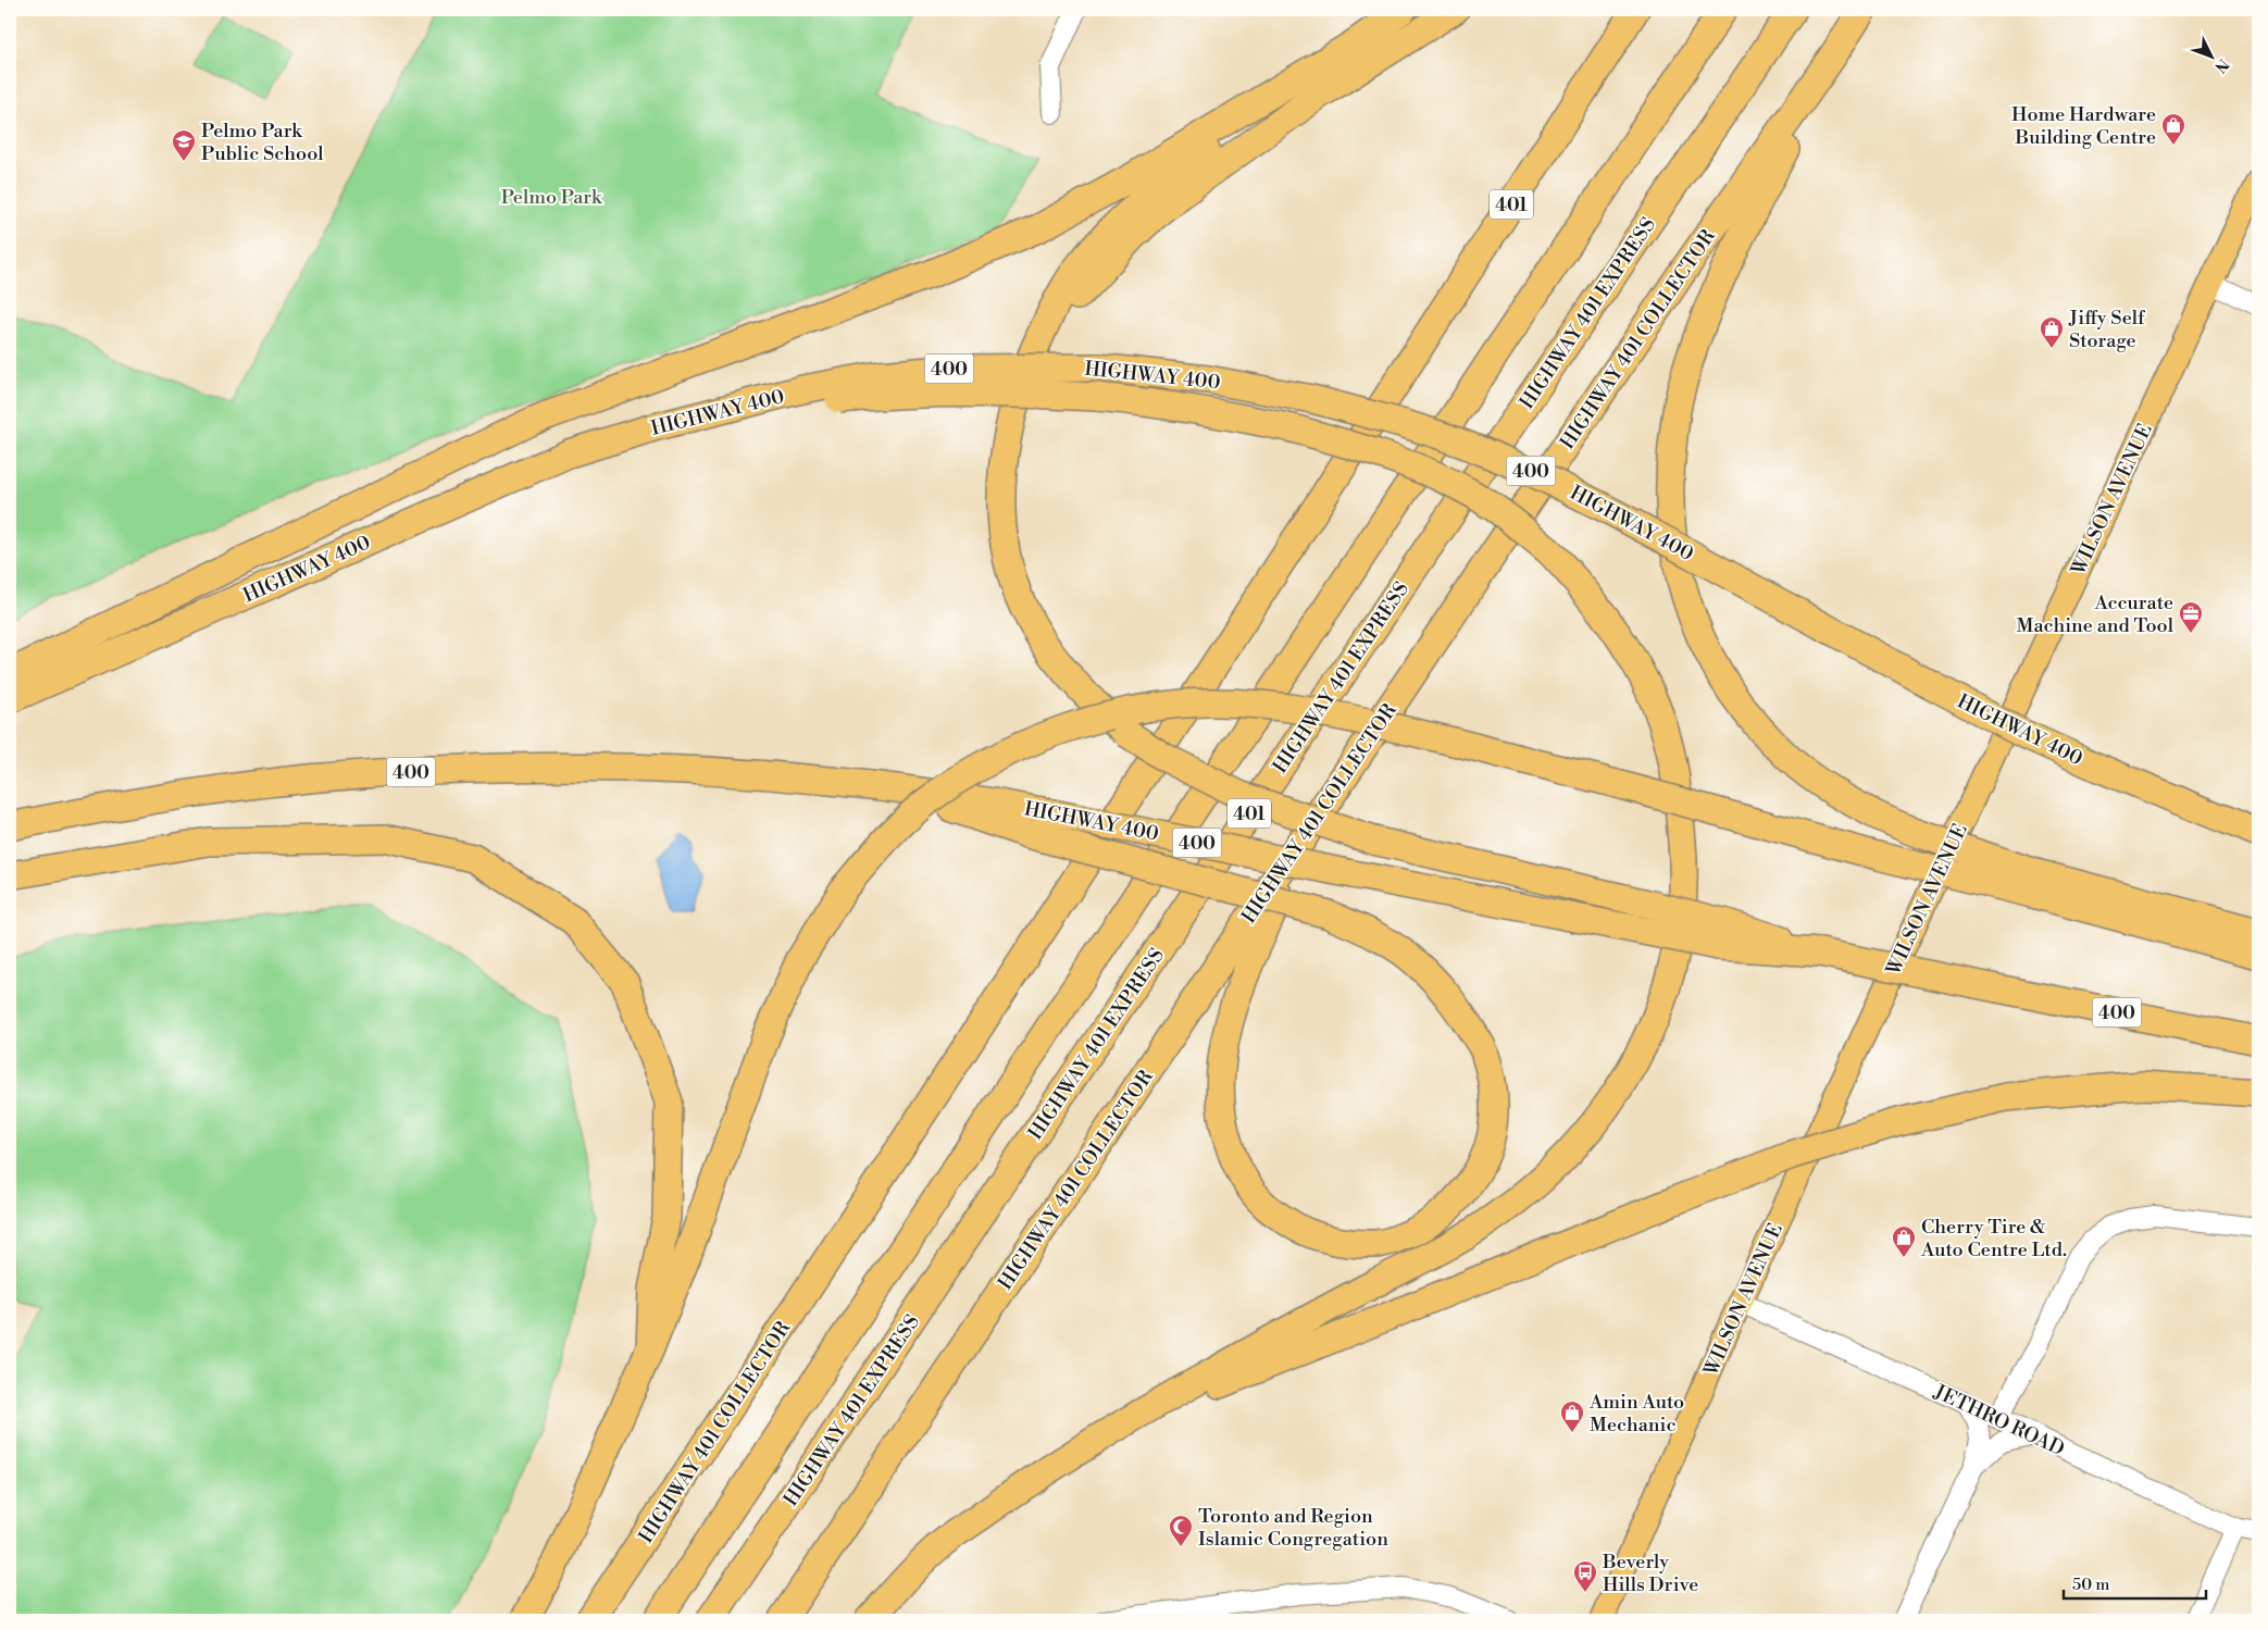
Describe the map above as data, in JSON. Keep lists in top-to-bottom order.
{
  "streets": {
    "highway": [
      "401",
      "HIGHWAY 401 EXPRESS",
      "HIGHWAY 401 COLLECTOR",
      "400",
      "HIGHWAY 400"
    ],
    "main road": ["WILSON AVENUE"],
    "street": ["JETHRO ROAD"]
  },
  "crossings": [
    ["400", "HIGHWAY 400"],
    ["WILSON AVENUE", "JETHRO ROAD"]
  ],
  "parks": ["Pelmo Park"],
  "places": {
    "shop": [
      "Home Hardware Building Centre",
      "Jiffy Self Storage",
      "Cherry Tire & Auto Centre Ltd.",
      "Amin Auto Mechanic"
    ],
    "school or university": ["Pelmo Park Public School"],
    "office": ["Accurate Machine and Tool"],
    "mosque": ["Toronto and Region Islamic Congregation"],
    "bus stop": ["Beverly Hills Drive"]
  },
  "scale_bar": "50 m",
  "north": "bottom right"
}
